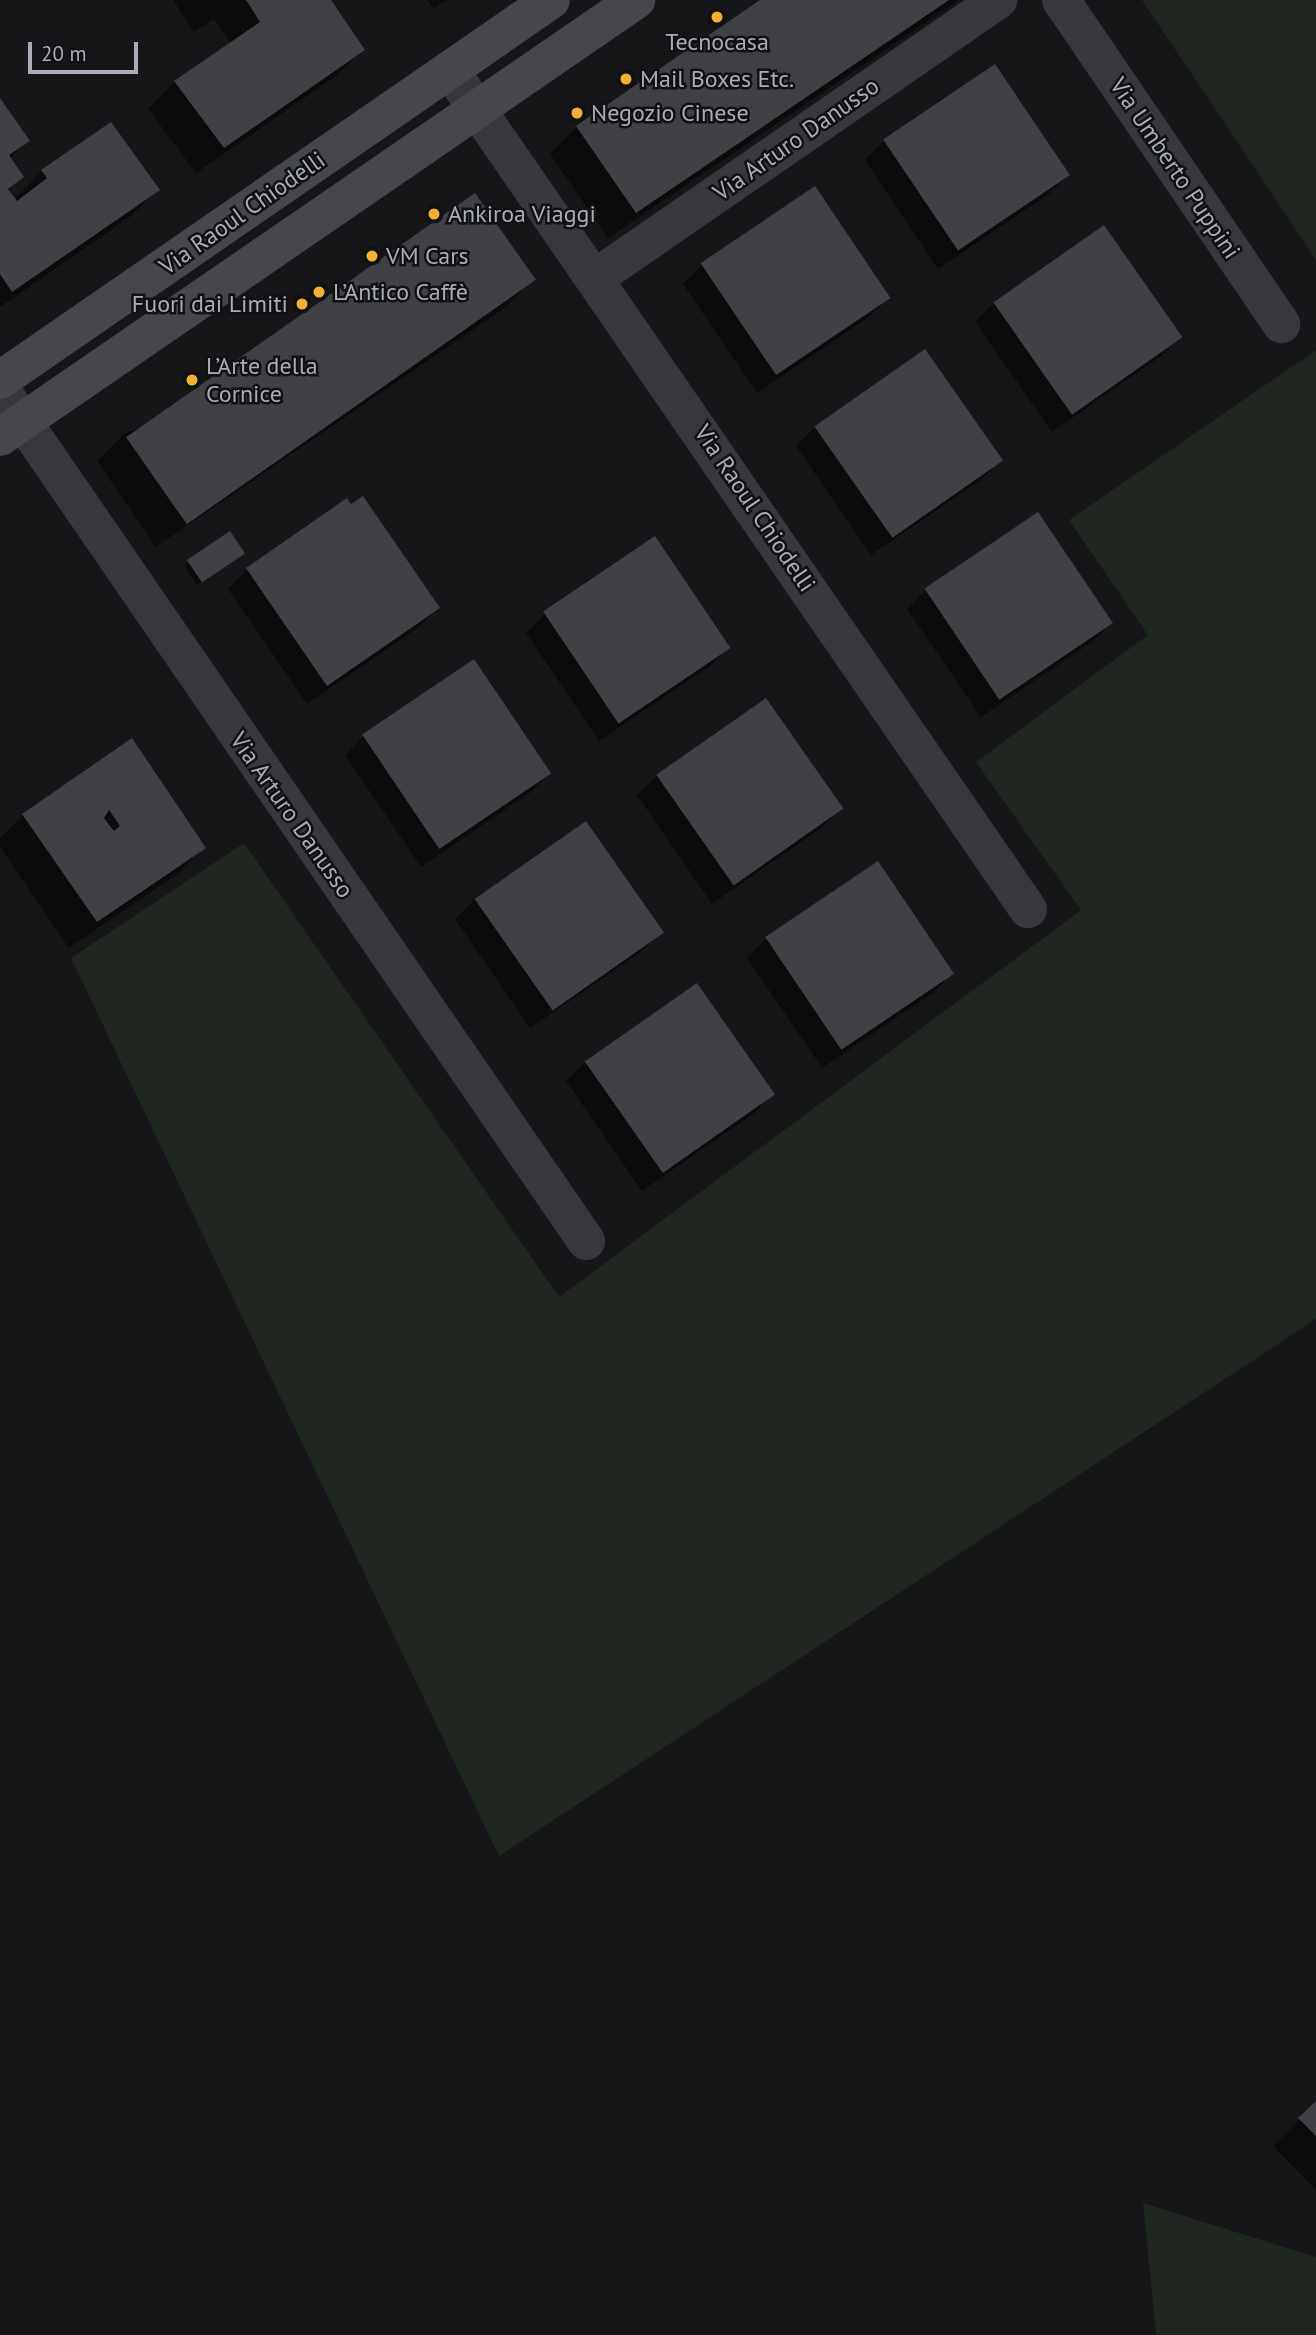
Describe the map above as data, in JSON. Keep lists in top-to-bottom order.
{
  "streets": {
    "main road": ["Via Raoul Chiodelli"],
    "street": ["Via Arturo Danusso", "Via Umberto Puppini"]
  },
  "crossings": [
    ["Via Arturo Danusso", "Via Raoul Chiodelli"]
  ],
  "places": [
    "Tecnocasa",
    "Mail Boxes Etc.",
    "Negozio Cinese",
    "Ankiroa Viaggi",
    "VM Cars",
    "L’Antico Caffè",
    "Fuori dai Limiti",
    "L’Arte della Cornice"
  ],
  "scale_bar": "20 m"
}
